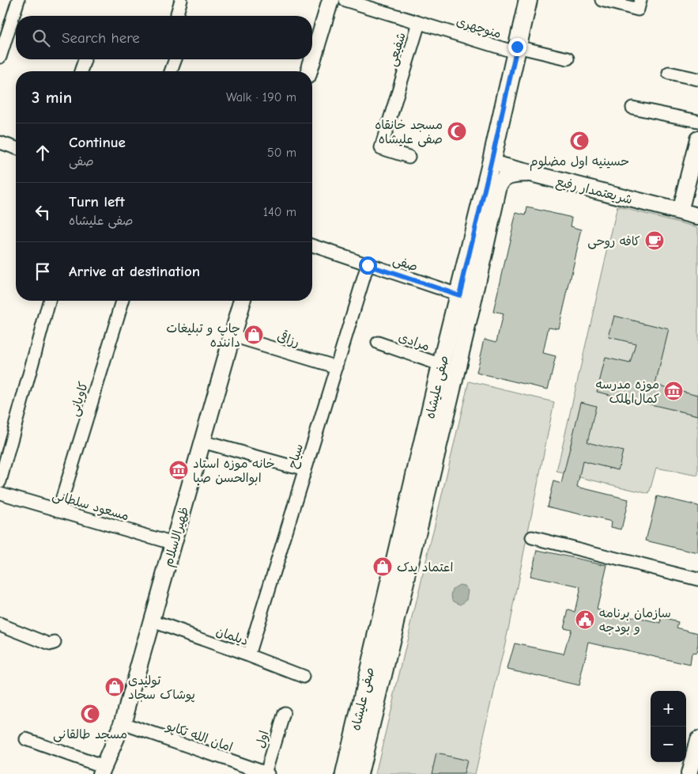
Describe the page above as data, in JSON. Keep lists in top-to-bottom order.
{
  "streets": {
    "main road": ["صفی علیشاه"],
    "street": [
      "منوچهری",
      "شفیعی",
      "شریعتمدار رفیع",
      "صفی",
      "رزاقی",
      "مرادی",
      "کاویانی",
      "سیاح",
      "مسعود سلطانی",
      "ظهیرالاسلام",
      "دیلمان",
      "امان الله تکاپو",
      "اول"
    ]
  },
  "crossings": [
    ["منوچهری", "شفیعی"],
    ["منوچهری", "صفی علیشاه"],
    ["شریعتمدار رفیع", "صفی علیشاه"],
    ["صفی", "صفی علیشاه"],
    ["صفی", "سیاح"],
    ["رزاقی", "سیاح"],
    ["رزاقی", "ظهیرالاسلام"],
    ["مرادی", "صفی علیشاه"],
    ["کاویانی", "مسعود سلطانی"],
    ["سیاح", "دیلمان"],
    ["مسعود سلطانی", "ظهیرالاسلام"],
    ["ظهیرالاسلام", "دیلمان"],
    ["ظهیرالاسلام", "امان الله تکاپو"],
    ["امان الله تکاپو", "اول"]
  ],
  "places": {
    "mosque": ["مسجد خانقاه صفی علیشاه", "حسینیه اول مضلوم", "مسجد طالقانی"],
    "cafe": ["کافه روحی"],
    "shop": ["چاپ و تبلیغات داننده", "اعتماد یدک", "تولیدی پوشاک سجاد"],
    "museum": ["موزه مدرسه کمال‌الملک", "خانه موزه استاد ابوالحسن صبا"],
    "public building": ["سازمان برنامه و بودجه"]
  },
  "page": {
    "search": "Search here",
    "heading": ["3 min", "Walk · 190 m"],
    "list": [
      ["Continue", "صفی", "50 m"],
      ["Turn left", "صفی علیشاه", "140 m"],
      "Arrive at destination"
    ],
    "map_buttons": ["+", "−"]
  }
}
